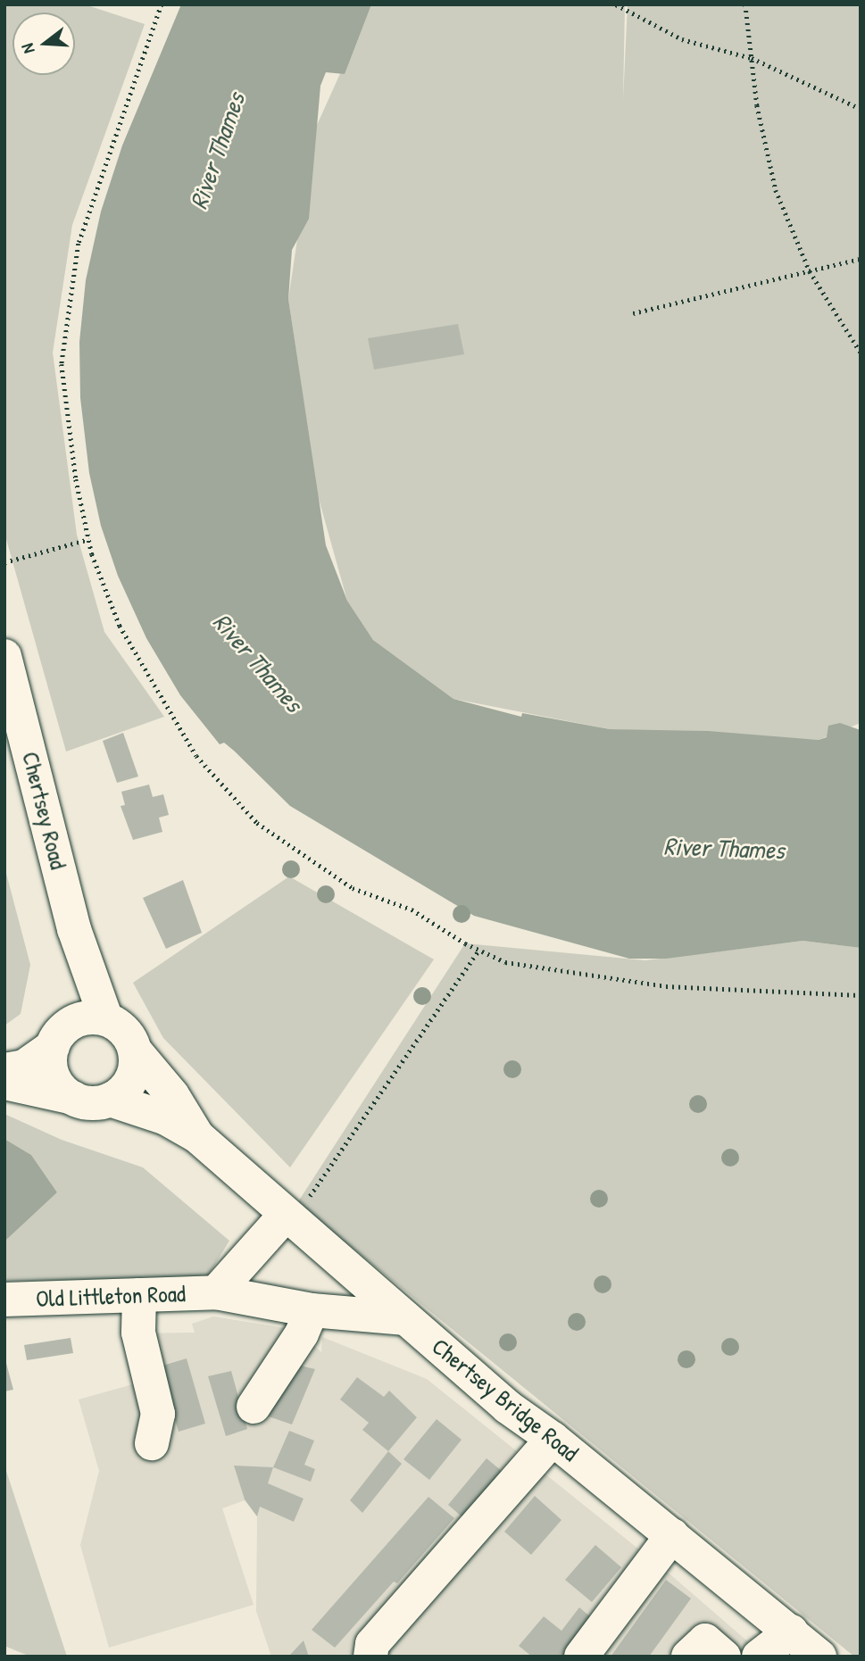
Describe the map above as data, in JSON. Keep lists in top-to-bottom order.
{
  "streets": {
    "main road": ["Chertsey Road", "Old Littleton Road", "Chertsey Bridge Road"]
  },
  "crossings": [
    ["Chertsey Road", "Chertsey Bridge Road"],
    ["Old Littleton Road", "Chertsey Bridge Road"]
  ],
  "water": ["River Thames"],
  "north": "left"
}
